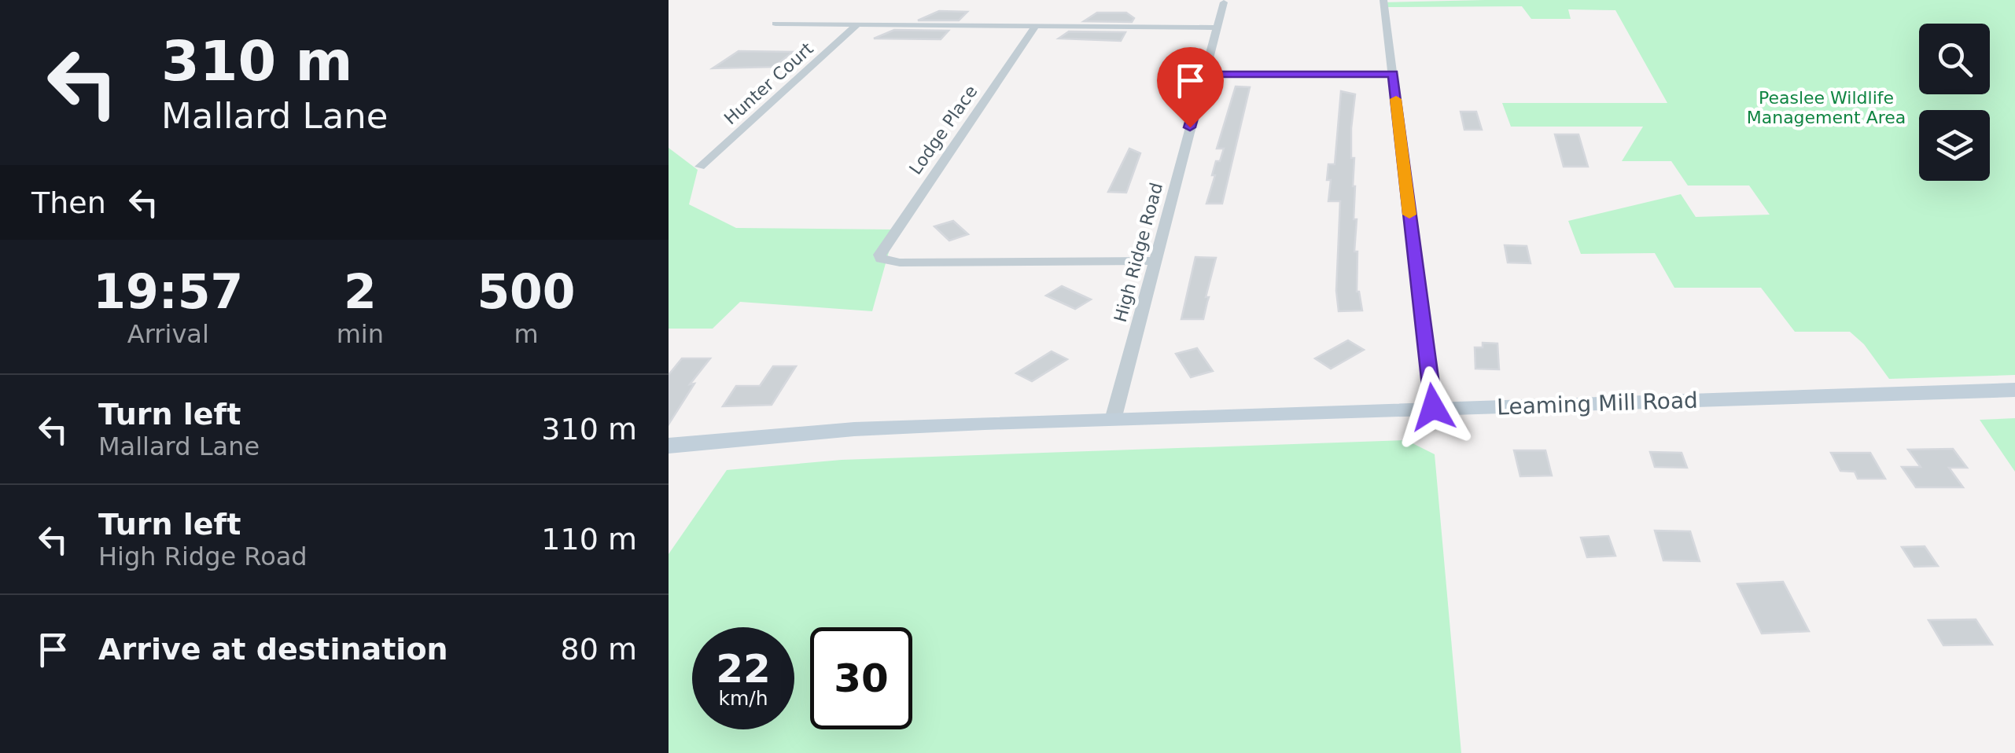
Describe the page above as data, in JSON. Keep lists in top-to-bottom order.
{
  "streets": {
    "street": [
      "Hunter Court",
      "Lodge Place",
      "High Ridge Road",
      "Leaming Mill Road"
    ]
  },
  "crossings": [
    ["Lodge Place", "High Ridge Road"],
    ["High Ridge Road", "Leaming Mill Road"]
  ],
  "parks": ["Peaslee Wildlife Management Area"],
  "page": {
    "turn": ["310 m", "Mallard Lane"],
    "then": "Then",
    "eta": [
      "19:57",
      "Arrival",
      "2",
      "min",
      "500",
      "m"
    ],
    "list": [
      {
        "name": "Turn left",
        "note": "Mallard Lane",
        "value": "310 m"
      },
      {
        "name": "Turn left",
        "note": "High Ridge Road",
        "value": "110 m"
      },
      {
        "name": "Arrive at destination",
        "value": "80 m"
      }
    ],
    "speed": "22 km/h",
    "limit": "30"
  }
}
